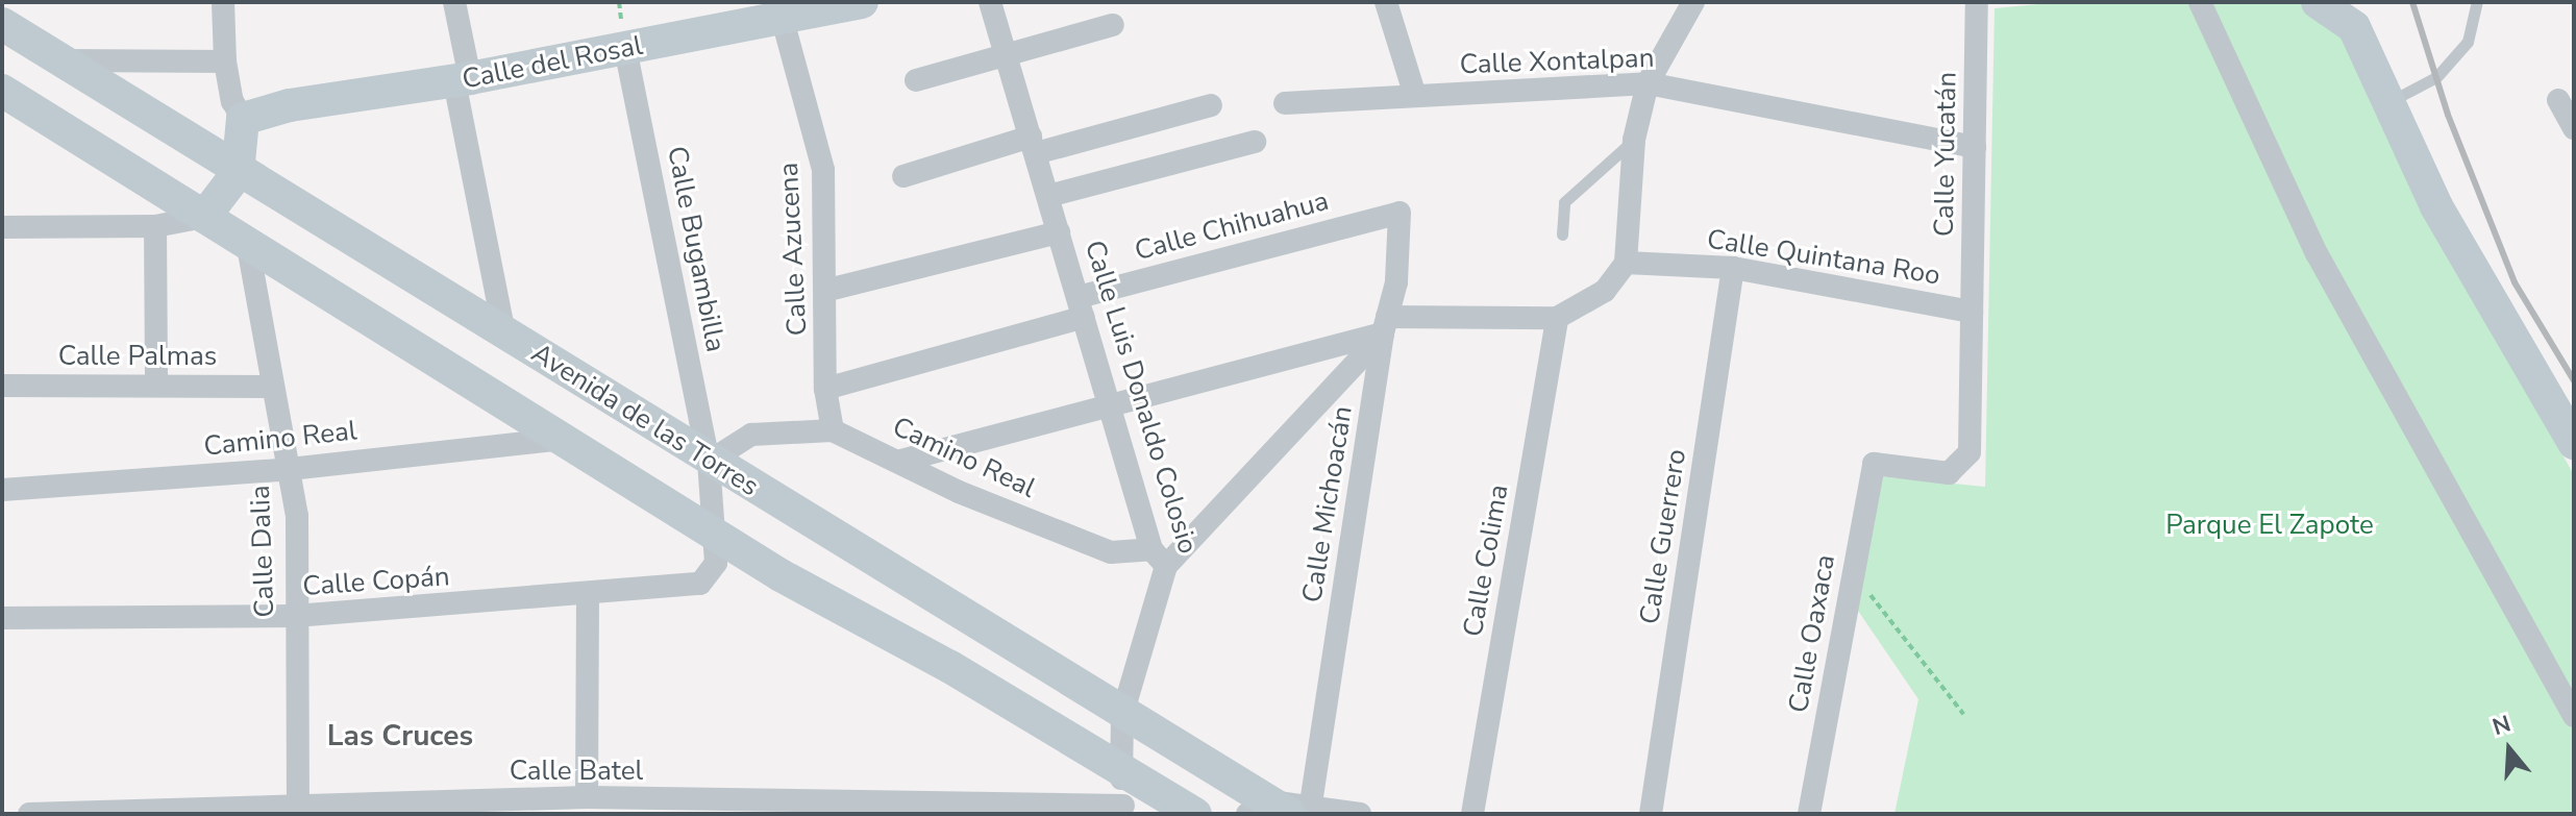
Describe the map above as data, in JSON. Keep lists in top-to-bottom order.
{
  "streets": {
    "street": [
      "Calle Xontalpan",
      "Calle del Rosal",
      "Calle Yucatán",
      "Calle Chihuahua",
      "Calle Bugambilla",
      "Calle Azucena",
      "Calle Quintana Roo",
      "Calle Palmas",
      "Calle Luis Donaldo Colosio",
      "Avenida de las Torres",
      "Camino Real",
      "Calle Michoacán",
      "Calle Guerrero",
      "Calle Dalia",
      "Calle Colima",
      "Calle Copán",
      "Calle Oaxaca",
      "Calle Batel"
    ]
  },
  "crossings": [
    ["Calle Xontalpan", "Calle Yucatán"],
    ["Calle del Rosal", "Calle Bugambilla"],
    ["Calle del Rosal", "Calle Azucena"],
    ["Calle Yucatán", "Calle Quintana Roo"],
    ["Calle Yucatán", "Calle Oaxaca"],
    ["Calle Chihuahua", "Calle Azucena"],
    ["Calle Chihuahua", "Calle Luis Donaldo Colosio"],
    ["Calle Chihuahua", "Calle Michoacán"],
    ["Calle Bugambilla", "Avenida de las Torres"],
    ["Calle Bugambilla", "Camino Real"],
    ["Calle Bugambilla", "Calle Copán"],
    ["Calle Azucena", "Camino Real"],
    ["Calle Quintana Roo", "Calle Guerrero"],
    ["Calle Palmas", "Calle Dalia"],
    ["Calle Luis Donaldo Colosio", "Avenida de las Torres"],
    ["Calle Luis Donaldo Colosio", "Camino Real"],
    ["Calle Luis Donaldo Colosio", "Calle Batel"],
    ["Avenida de las Torres", "Camino Real"],
    ["Avenida de las Torres", "Calle Michoacán"],
    ["Camino Real", "Calle Dalia"],
    ["Calle Dalia", "Calle Copán"],
    ["Calle Dalia", "Calle Batel"]
  ],
  "districts": ["Las Cruces"],
  "parks": ["Parque El Zapote"],
  "north": "top"
}
